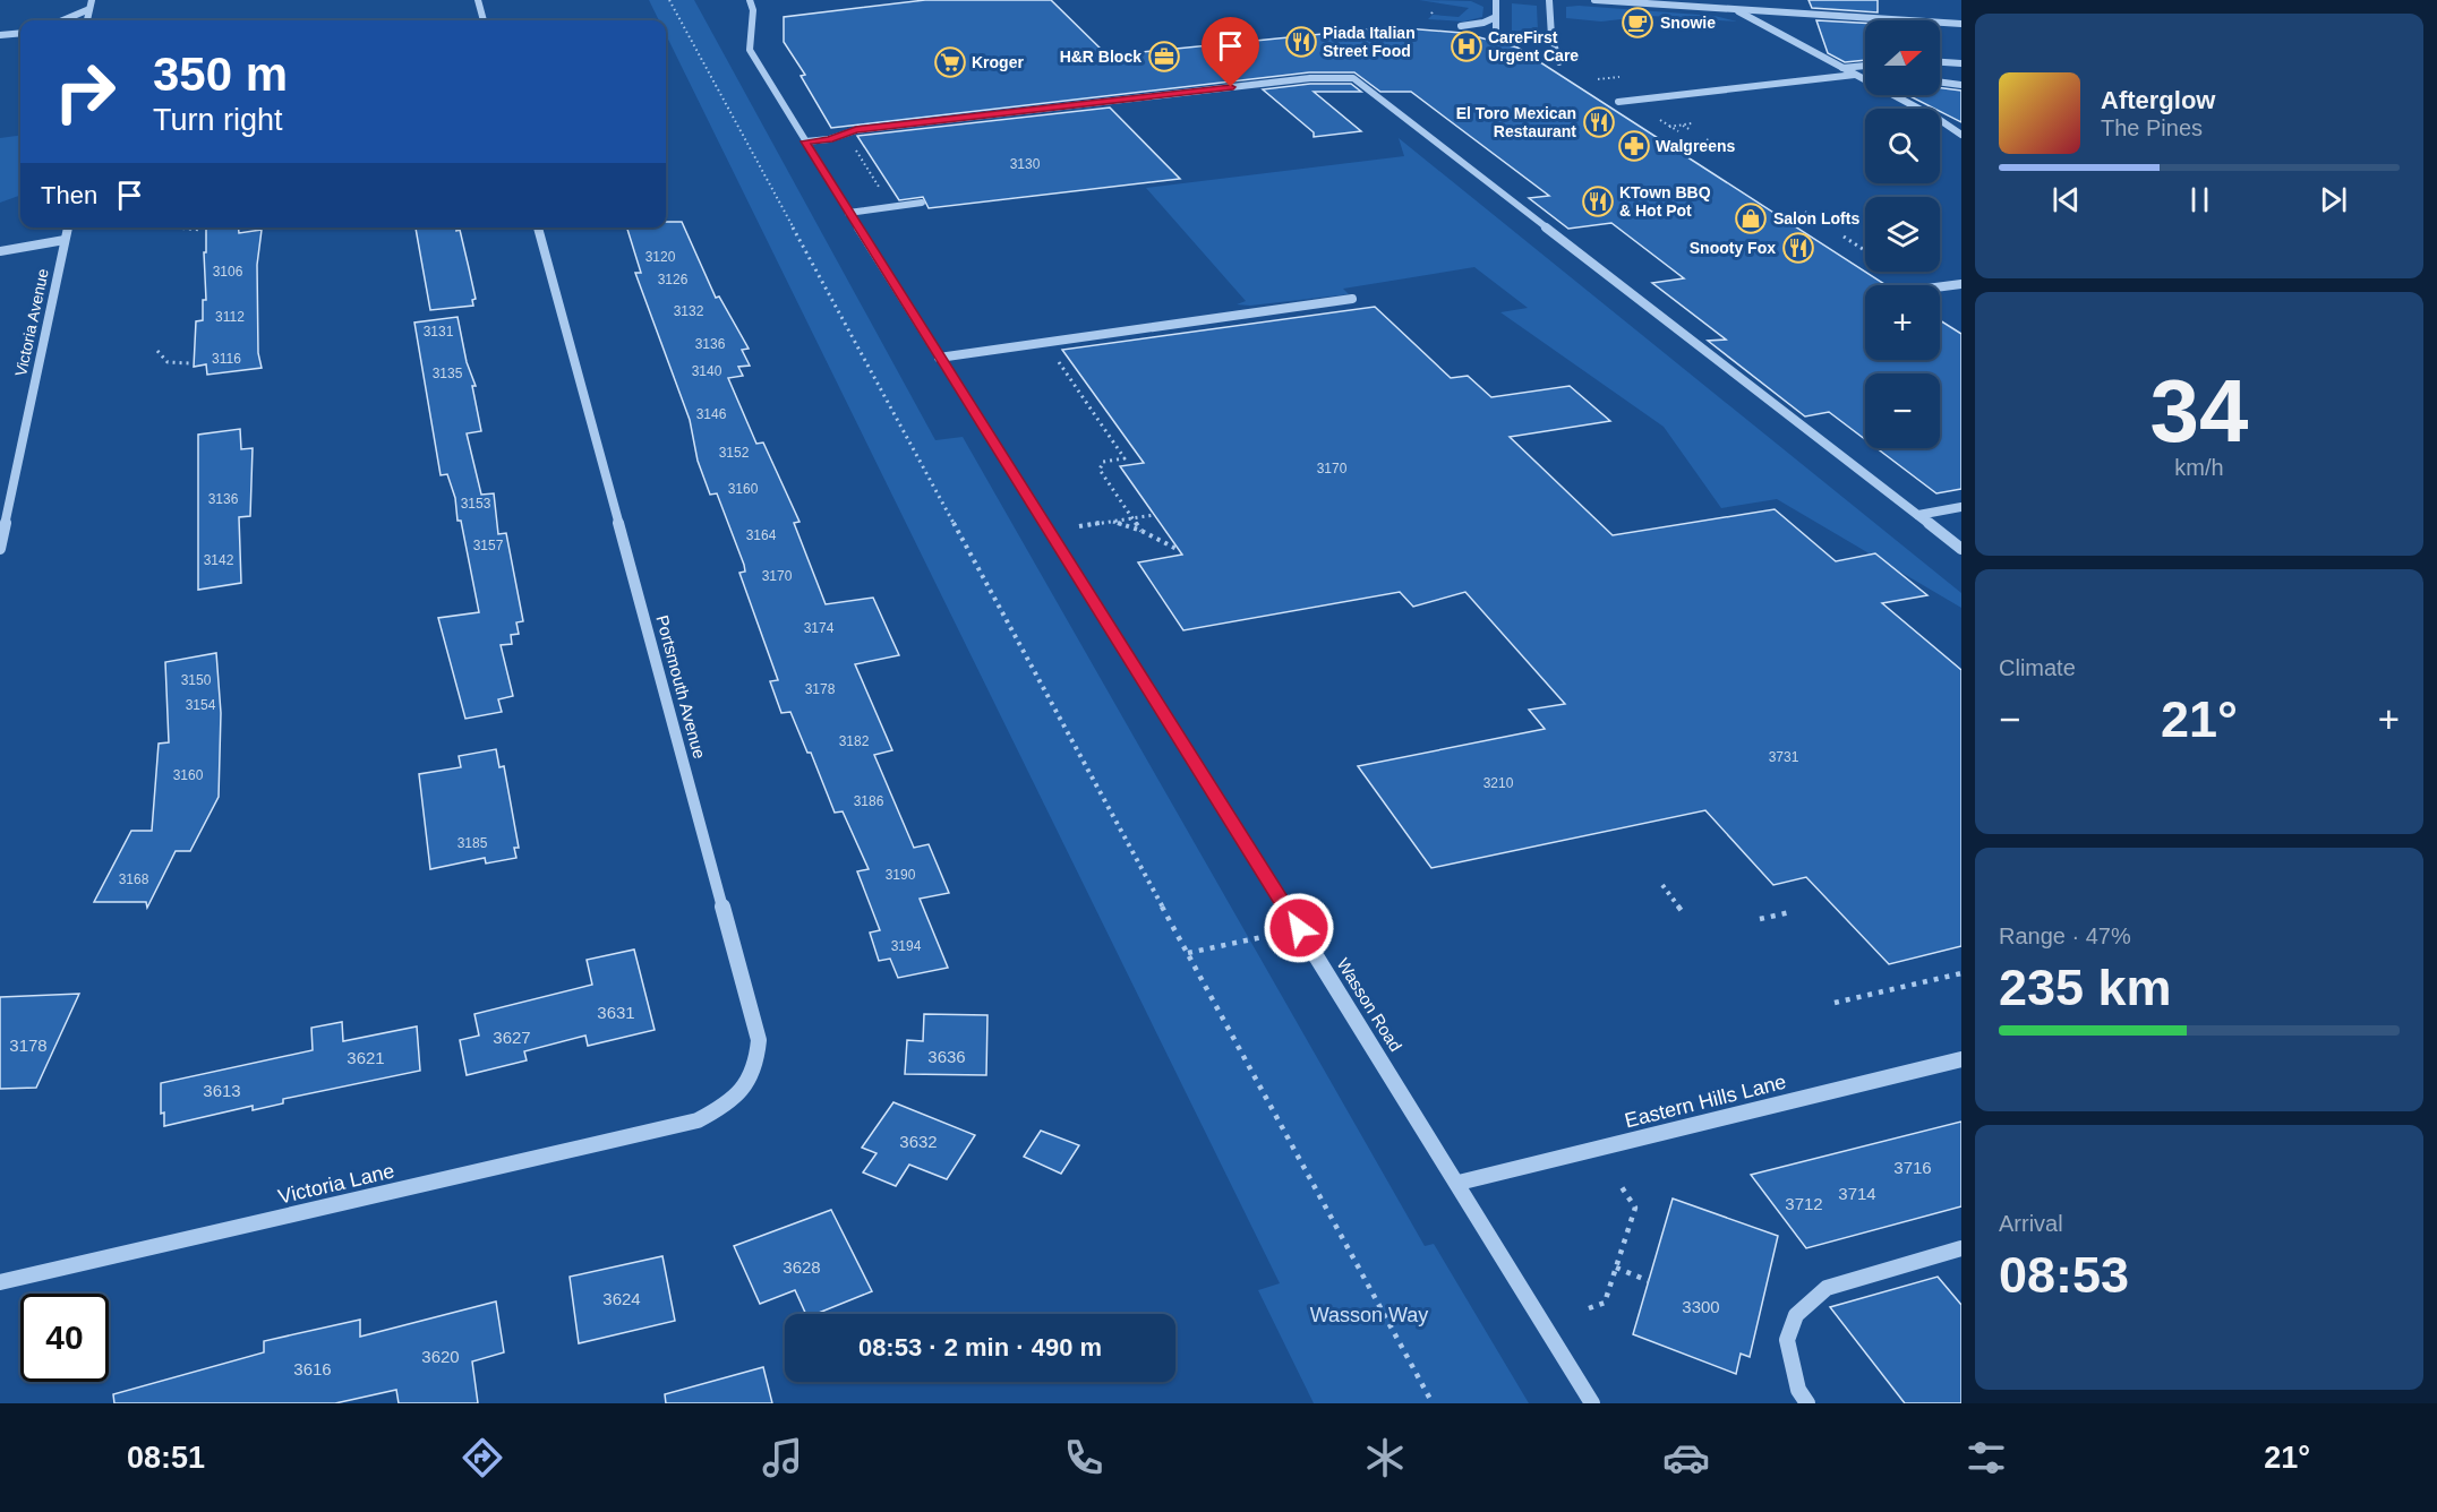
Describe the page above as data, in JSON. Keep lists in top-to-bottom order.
{
  "streets": {
    "street": [
      "Victoria Avenue",
      "Portsmouth Avenue",
      "Wasson Road",
      "Eastern Hills Lane",
      "Victoria Lane"
    ]
  },
  "crossings": [
    ["Portsmouth Avenue", "Victoria Lane"],
    ["Wasson Road", "Eastern Hills Lane"]
  ],
  "parks": ["Wasson Way"],
  "places": {
    "cafe": ["Snowie"],
    "restaurant": [
      "Piada Italian Street Food",
      "El Toro Mexican Restaurant",
      "KTown BBQ & Hot Pot",
      "Snooty Fox"
    ],
    "hospital": ["CareFirst Urgent Care"],
    "office": ["H&R Block"],
    "supermarket": ["Kroger"],
    "pharmacy": ["Walgreens"],
    "shop": ["Salon Lofts"]
  },
  "house_numbers": [
    "3130",
    "3120",
    "3106",
    "3126",
    "3132",
    "3112",
    "3131",
    "3136",
    "3116",
    "3140",
    "3135",
    "3146",
    "3152",
    "3170",
    "3160",
    "3136",
    "3153",
    "3164",
    "3157",
    "3142",
    "3170",
    "3174",
    "3150",
    "3178",
    "3154",
    "3182",
    "3731",
    "3160",
    "3210",
    "3186",
    "3185",
    "3190",
    "3168",
    "3194",
    "3631",
    "3627",
    "3178",
    "3636",
    "3621",
    "3613",
    "3632",
    "3716",
    "3714",
    "3712",
    "3628",
    "3624",
    "3300",
    "3620",
    "3616"
  ],
  "north": "right",
  "page": {
    "map_buttons": ["+", "−"],
    "turn": ["350 m", "Turn right"],
    "song": ["Afterglow", "The Pines"],
    "then": "Then",
    "tile": [
      ["34", "km/h"],
      "Climate",
      ["Range · 47%", "235 km"],
      ["Arrival", "08:53"]
    ],
    "heat": ["−", "21°", "+"],
    "limit": "40",
    "trip": "08:53 · 2 min · 490 m",
    "tabs": ["08:51", "21°"]
  }
}
